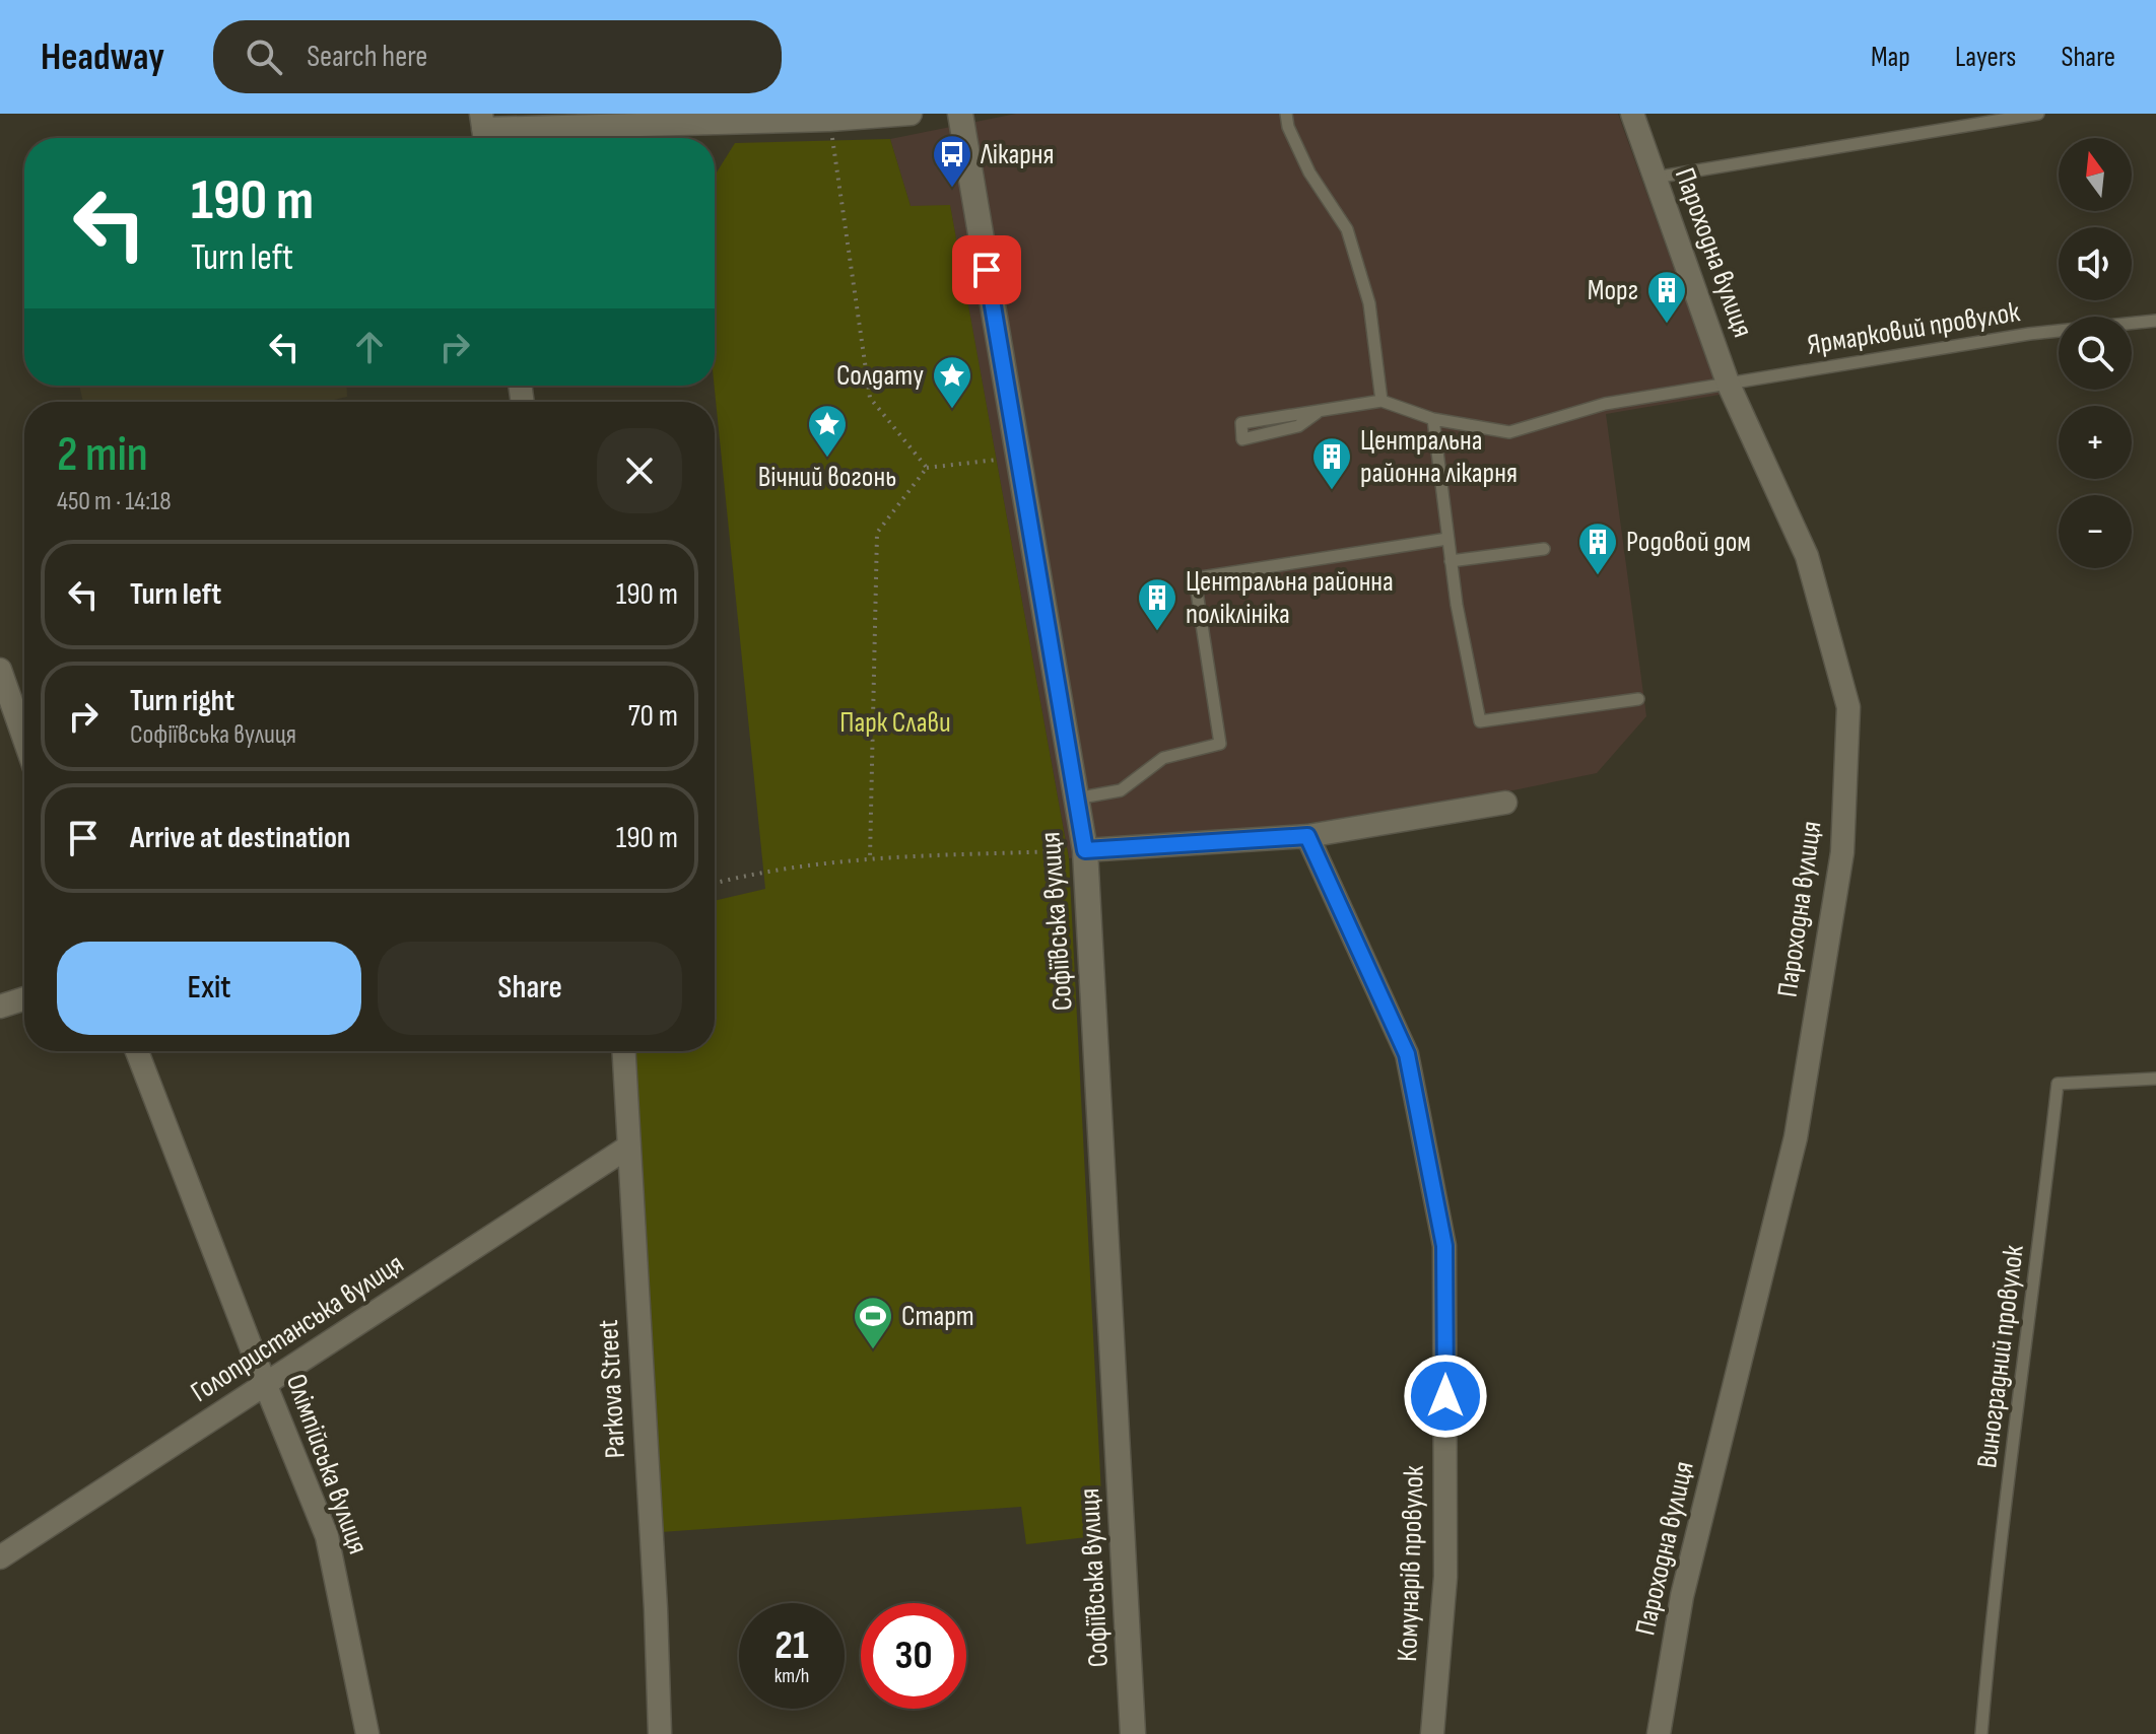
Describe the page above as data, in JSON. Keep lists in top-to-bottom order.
{
  "streets": {
    "street": [
      "Пароходна вулиця",
      "Софіївська вулиця",
      "Голопристанська вулиця",
      "Parkova Street",
      "Олімпійська вулиця",
      "Комунарів провулок"
    ],
    "lane": ["Ярмарковий провулок", "Виноградний провулок"]
  },
  "crossings": [
    ["Пароходна вулиця", "Ярмарковий провулок"],
    ["Голопристанська вулиця", "Parkova Street"],
    ["Голопристанська вулиця", "Олімпійська вулиця"]
  ],
  "parks": ["Парк Слави"],
  "places": {
    "bus stop": ["Лікарня"],
    "building": [
      "Морг",
      "Центральна районна лікарня",
      "Родовой дом",
      "Центральна районна поліклініка"
    ],
    "place": ["Солдату", "Вічний вогонь"],
    "sports": ["Старт"]
  },
  "north": "top",
  "page": {
    "header": "Headway",
    "search": "Search here",
    "nav": ["Map", "Layers", "Share"],
    "map_buttons": ["+", "−"],
    "turn": ["190 m", "Turn left"],
    "heading": ["2 min", "450 m · 14:18"],
    "list": [
      {
        "name": "Turn left",
        "value": "190 m"
      },
      {
        "name": "Turn right",
        "note": "Софіївська вулиця",
        "value": "70 m"
      },
      {
        "name": "Arrive at destination",
        "value": "190 m"
      }
    ],
    "buttons": ["Exit", "Share"],
    "speed": "21 km/h",
    "limit": "30"
  }
}
